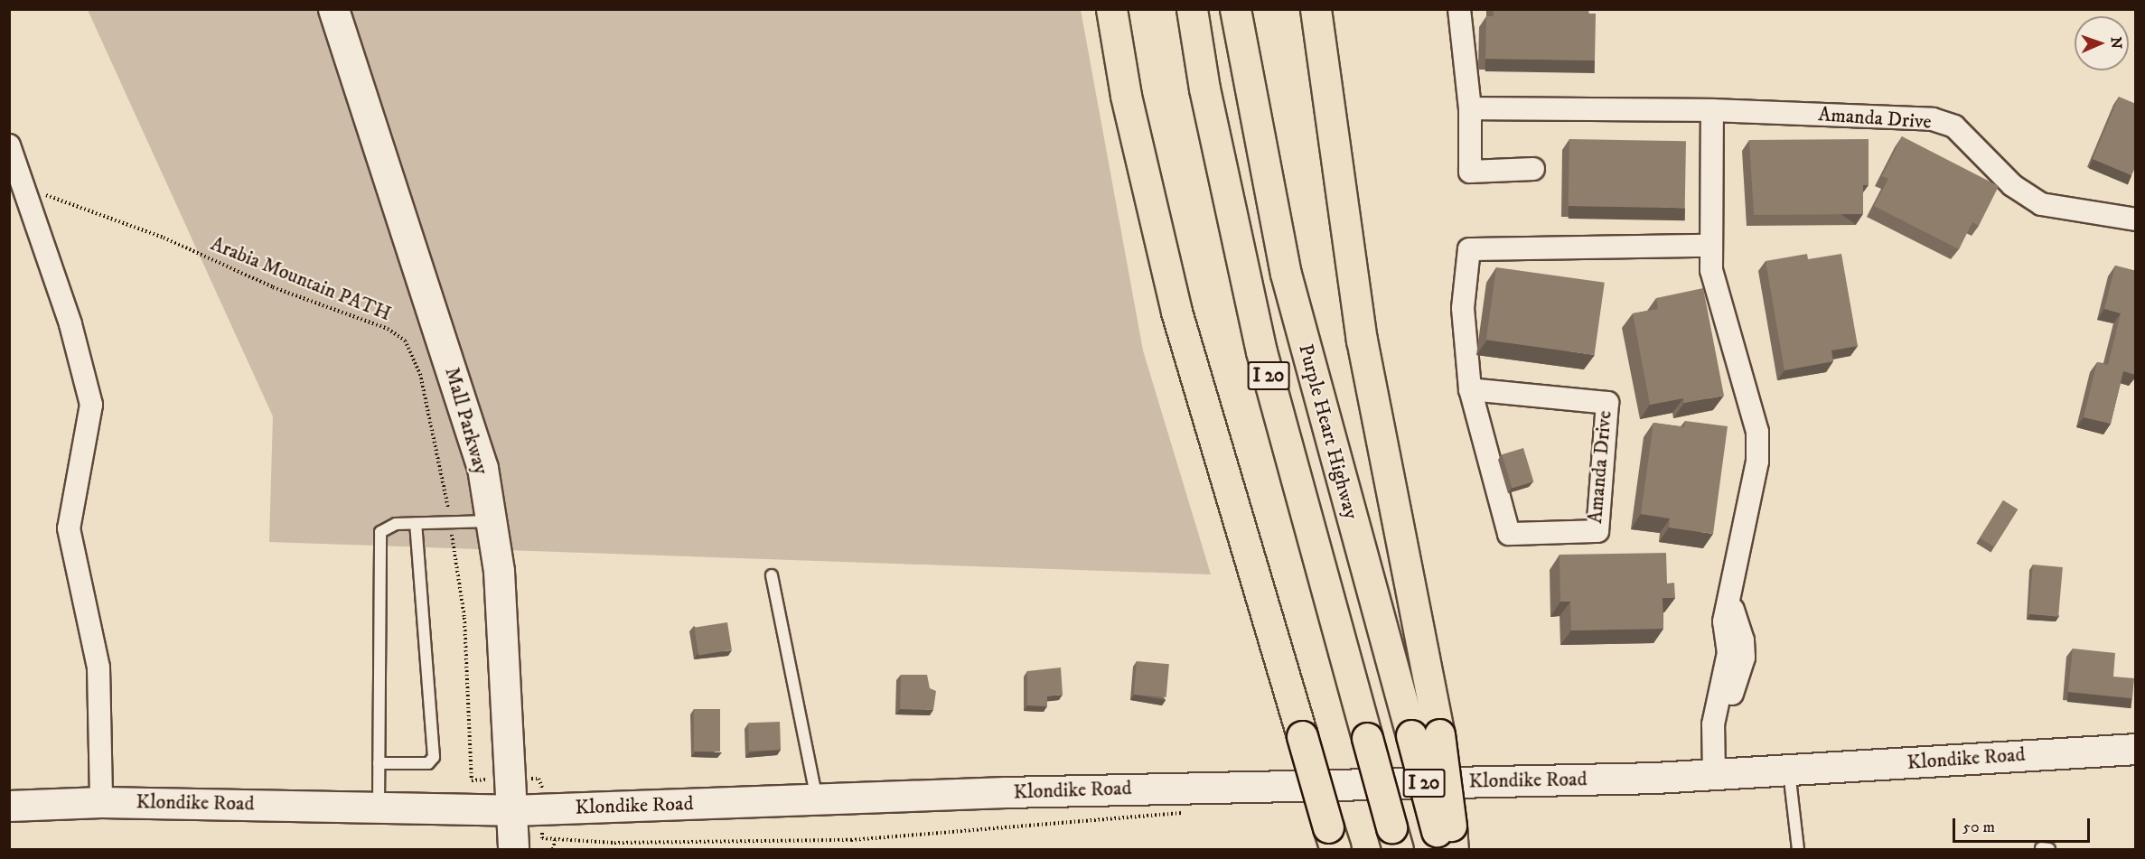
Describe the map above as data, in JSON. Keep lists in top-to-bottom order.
{
  "streets": {
    "highway": ["I 20", "Purple Heart Highway"],
    "street": ["Amanda Drive", "Mall Parkway", "Klondike Road"],
    "path": ["Arabia Mountain PATH"]
  },
  "crossings": [
    ["Mall Parkway", "Klondike Road"]
  ],
  "scale_bar": "50 m",
  "north": "right"
}
